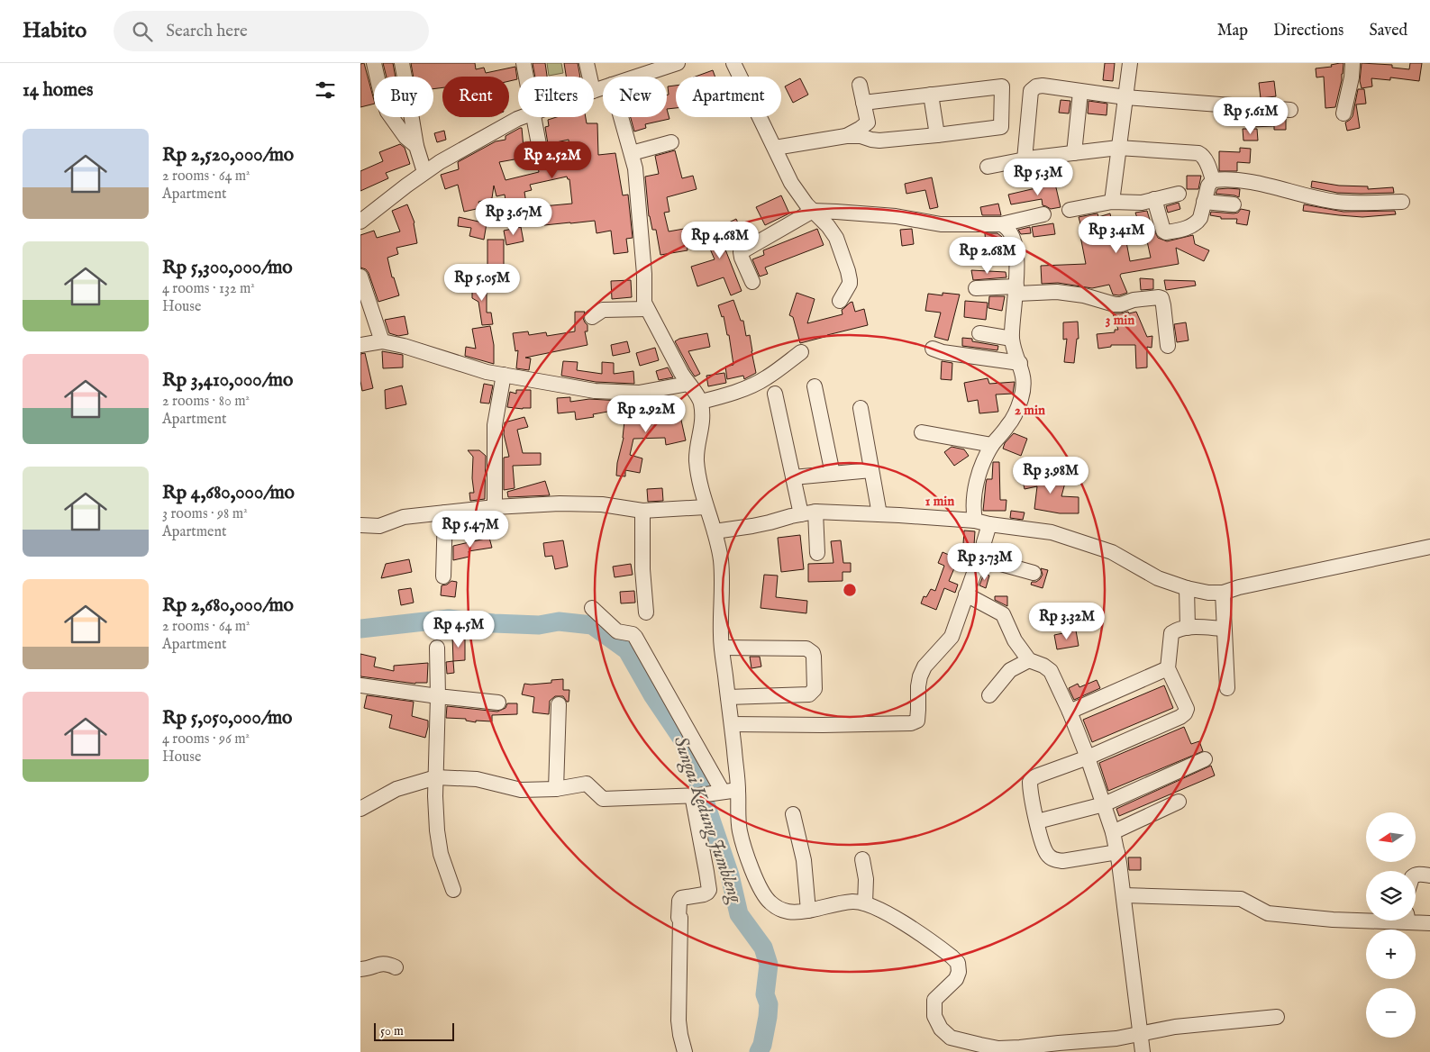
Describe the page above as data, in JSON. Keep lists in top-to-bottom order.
{
  "water": ["Sungai Kedung Jumbleng"],
  "scale_bar": "50 m",
  "north": "left",
  "page": {
    "header": "Habito",
    "search": "Search here",
    "nav": ["Map", "Directions", "Saved"],
    "heading": "14 homes",
    "chip": [
      "Buy",
      "Rent",
      "Filters",
      "New",
      "Apartment"
    ],
    "price": [
      "Rp 5.61M",
      "Rp 2.52M",
      "Rp 5.3M",
      "Rp 3.67M",
      "Rp 3.41M",
      "Rp 4.68M",
      "Rp 2.68M",
      "Rp 5.05M",
      "Rp 2.92M",
      "Rp 3.98M",
      "Rp 5.47M",
      "Rp 3.73M",
      "Rp 3.32M",
      "Rp 4.5M"
    ],
    "list": [
      {
        "name": "Rp 2,520,000/mo",
        "note": "2 rooms · 64 m² · Apartment"
      },
      {
        "name": "Rp 5,300,000/mo",
        "note": "4 rooms · 132 m² · House"
      },
      {
        "name": "Rp 3,410,000/mo",
        "note": "2 rooms · 80 m² · Apartment"
      },
      {
        "name": "Rp 4,680,000/mo",
        "note": "3 rooms · 98 m² · Apartment"
      },
      {
        "name": "Rp 2,680,000/mo",
        "note": "2 rooms · 64 m² · Apartment"
      },
      {
        "name": "Rp 5,050,000/mo",
        "note": "4 rooms · 96 m² · House"
      }
    ],
    "map_buttons": ["+", "−"],
    "scale": "50 m"
  },
  "rings": ["3 min", "2 min", "1 min"]
}
